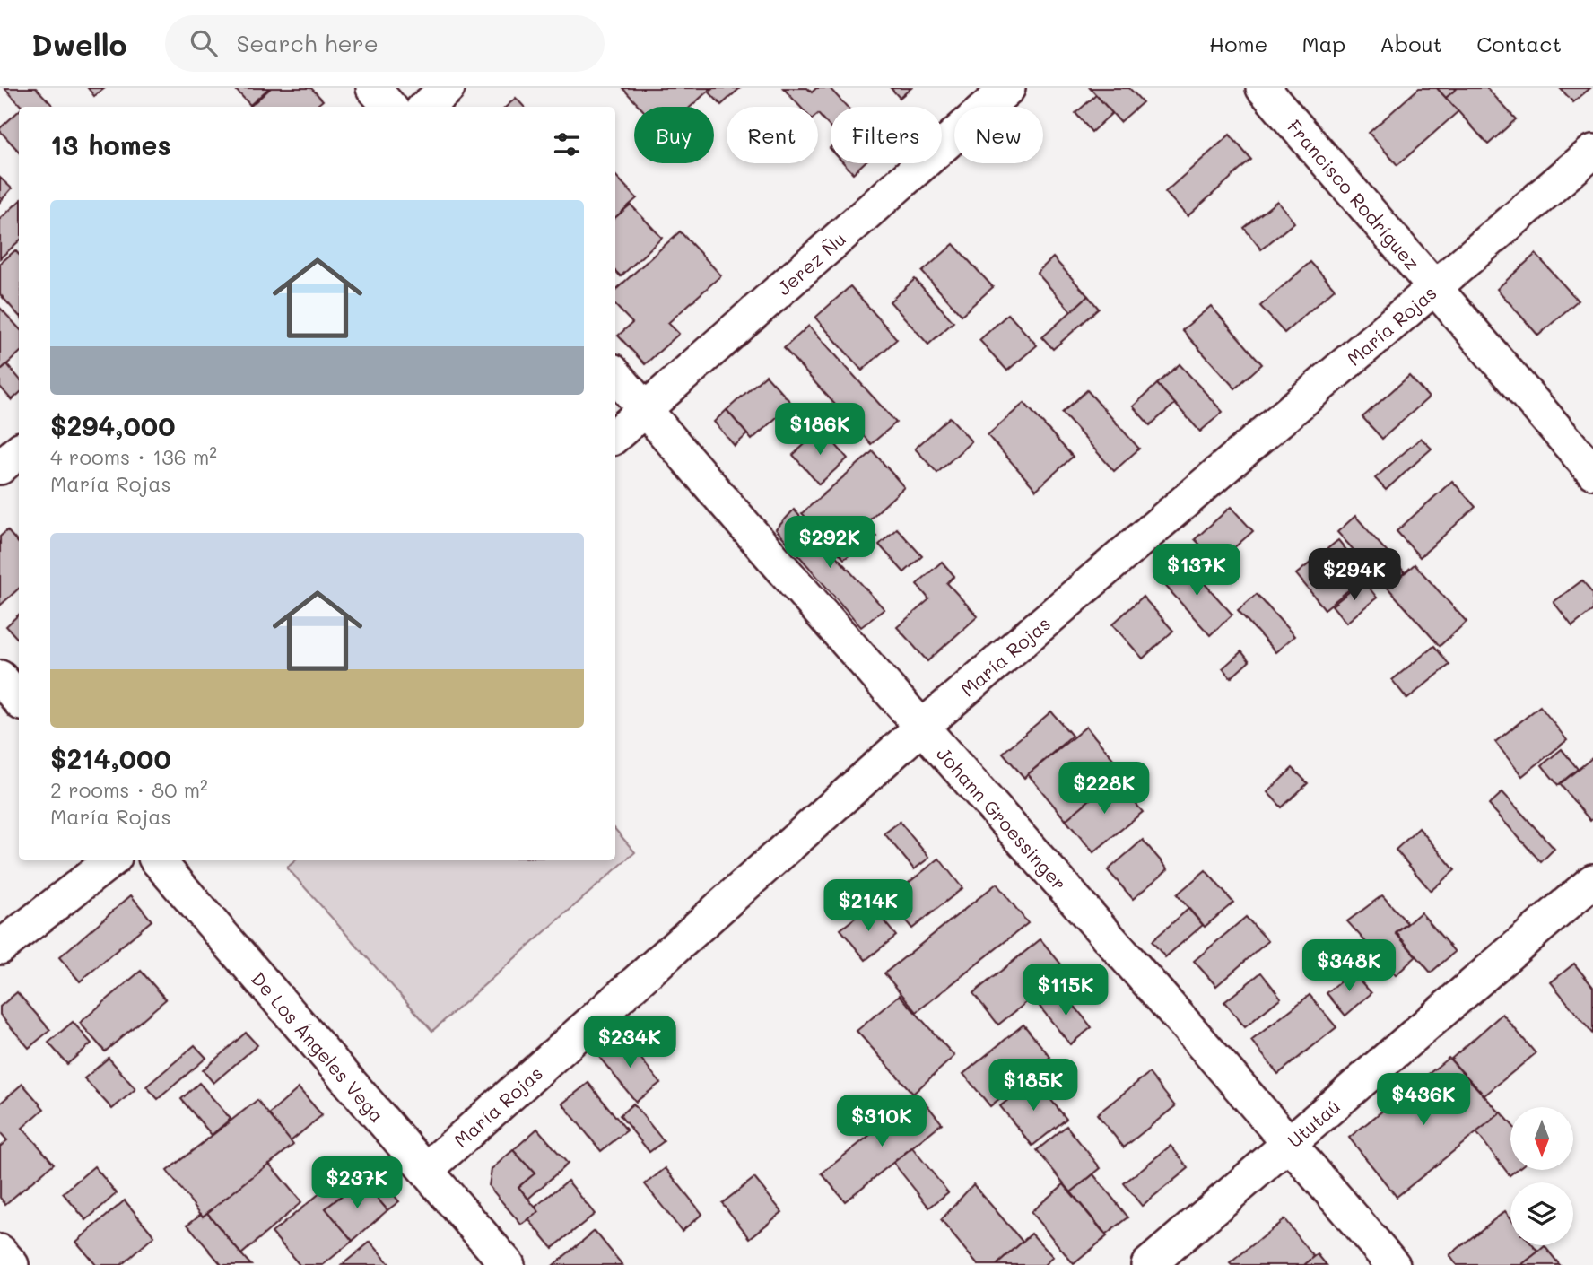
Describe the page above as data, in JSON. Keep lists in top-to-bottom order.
{
  "streets": {
    "street": [
      "Francisco Rodríguez",
      "Jerez Ñu",
      "María Rojas",
      "Johann Groessinger",
      "De Los Ángeles Vega",
      "Ututaú"
    ]
  },
  "crossings": [
    ["Francisco Rodríguez", "María Rojas"],
    ["Jerez Ñu", "Johann Groessinger"],
    ["María Rojas", "Johann Groessinger"],
    ["María Rojas", "De Los Ángeles Vega"],
    ["Johann Groessinger", "Ututaú"]
  ],
  "north": "bottom",
  "page": {
    "header": "Dwello",
    "search": "Search here",
    "nav": [
      "Home",
      "Map",
      "About",
      "Contact"
    ],
    "chip": [
      "Buy",
      "Rent",
      "Filters",
      "New"
    ],
    "heading": "13 homes",
    "list": [
      {
        "name": "$294,000",
        "note": "4 rooms · 136 m² · María Rojas"
      },
      {
        "name": "$214,000",
        "note": "2 rooms · 80 m² · María Rojas"
      }
    ],
    "price": [
      "$186K",
      "$292K",
      "$137K",
      "$294K",
      "$228K",
      "$214K",
      "$348K",
      "$115K",
      "$234K",
      "$185K",
      "$436K",
      "$310K",
      "$237K"
    ]
  }
}
